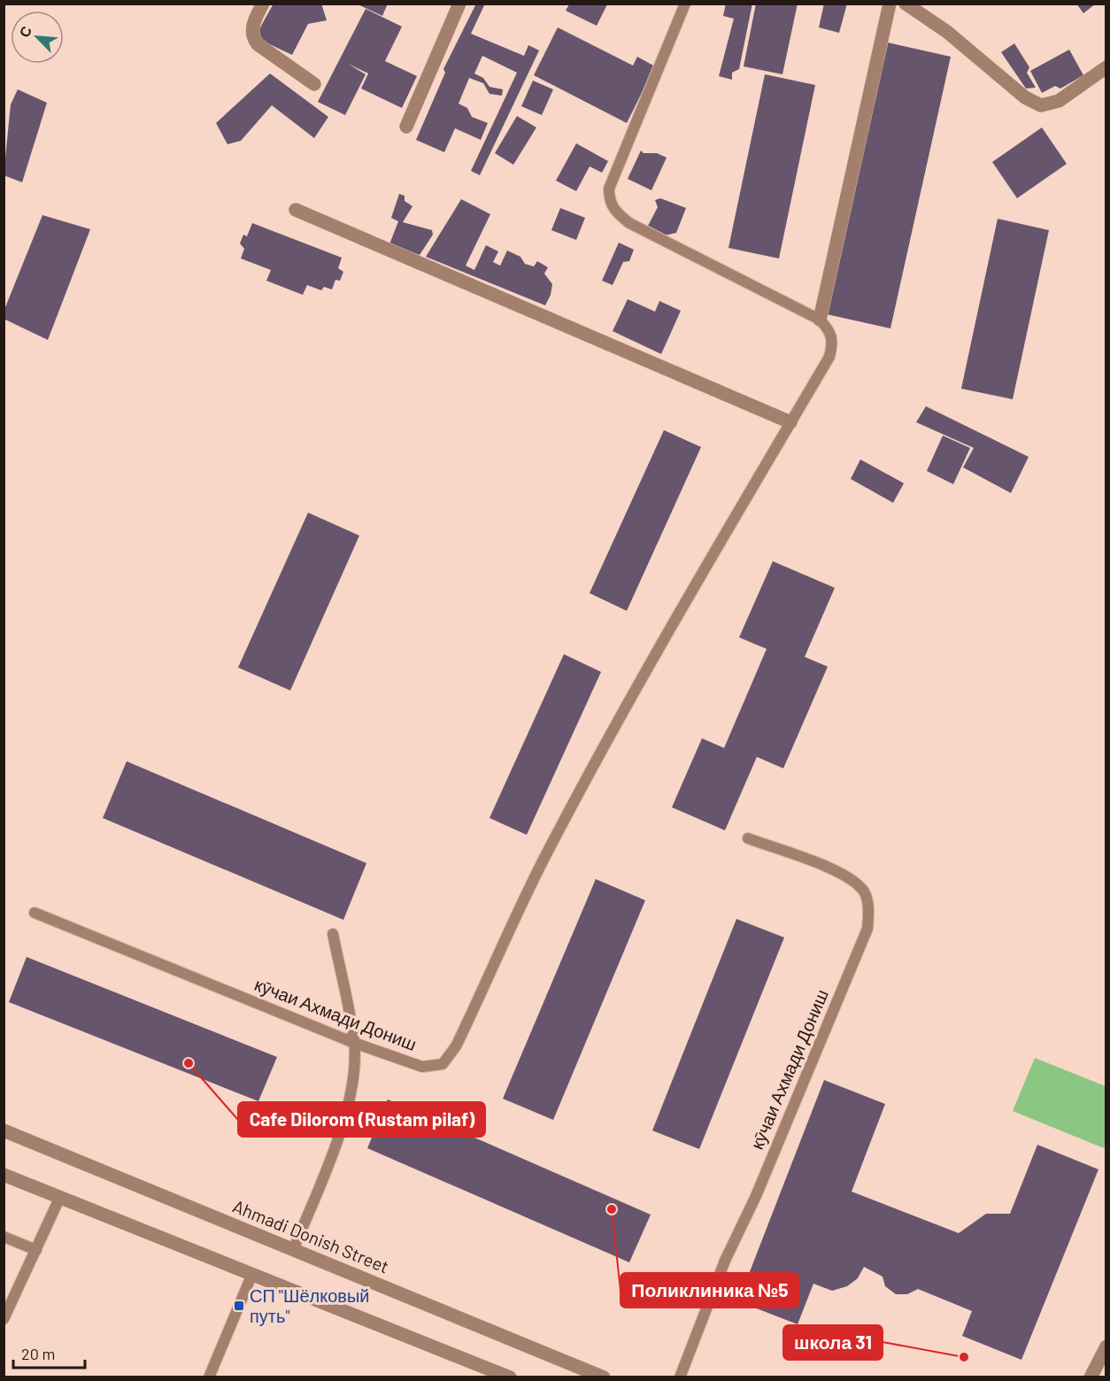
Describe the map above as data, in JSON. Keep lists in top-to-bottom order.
{
  "streets": {
    "street": ["Ahmadi Donish Street"],
    "lane": ["кӯчаи Ахмади Дониш"]
  },
  "places": {
    "other": ["Cafe Dilorom (Rustam pilaf)", "Поликлиника №5", "школа 31"],
    "transit": ["СП \"Шёлковый путь\""]
  },
  "scale_bar": "20 m",
  "north": "top left"
}
